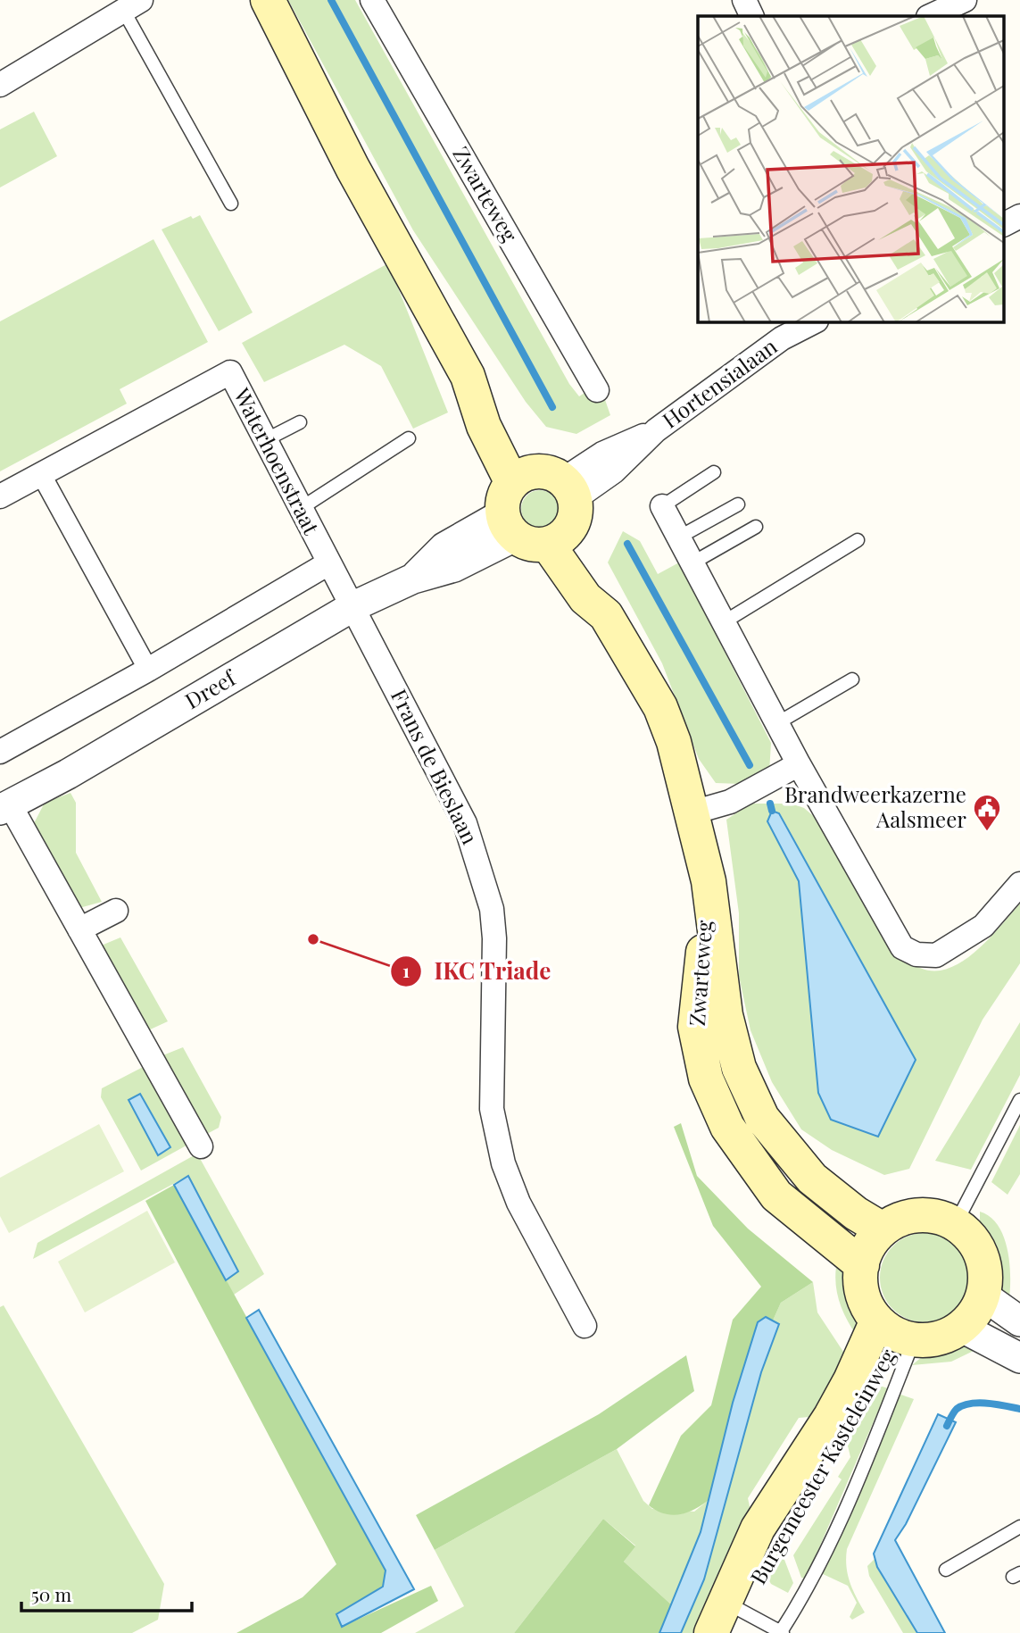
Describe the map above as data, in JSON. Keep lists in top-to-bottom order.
{
  "streets": {
    "main road": ["Zwarteweg", "Burgemeester Kasteleinweg"],
    "street": [
      "Hortensialaan",
      "Waterhoenstraat",
      "Dreef",
      "Frans de Bieslaan"
    ]
  },
  "crossings": [
    ["Zwarteweg", "Hortensialaan"],
    ["Zwarteweg", "Dreef"],
    ["Zwarteweg", "Burgemeester Kasteleinweg"],
    ["Hortensialaan", "Dreef"],
    ["Waterhoenstraat", "Dreef"],
    ["Waterhoenstraat", "Frans de Bieslaan"],
    ["Dreef", "Frans de Bieslaan"]
  ],
  "places": {
    "public building": ["Brandweerkazerne Aalsmeer"],
    "other": ["IKC Triade"]
  },
  "scale_bar": "50 m"
}
